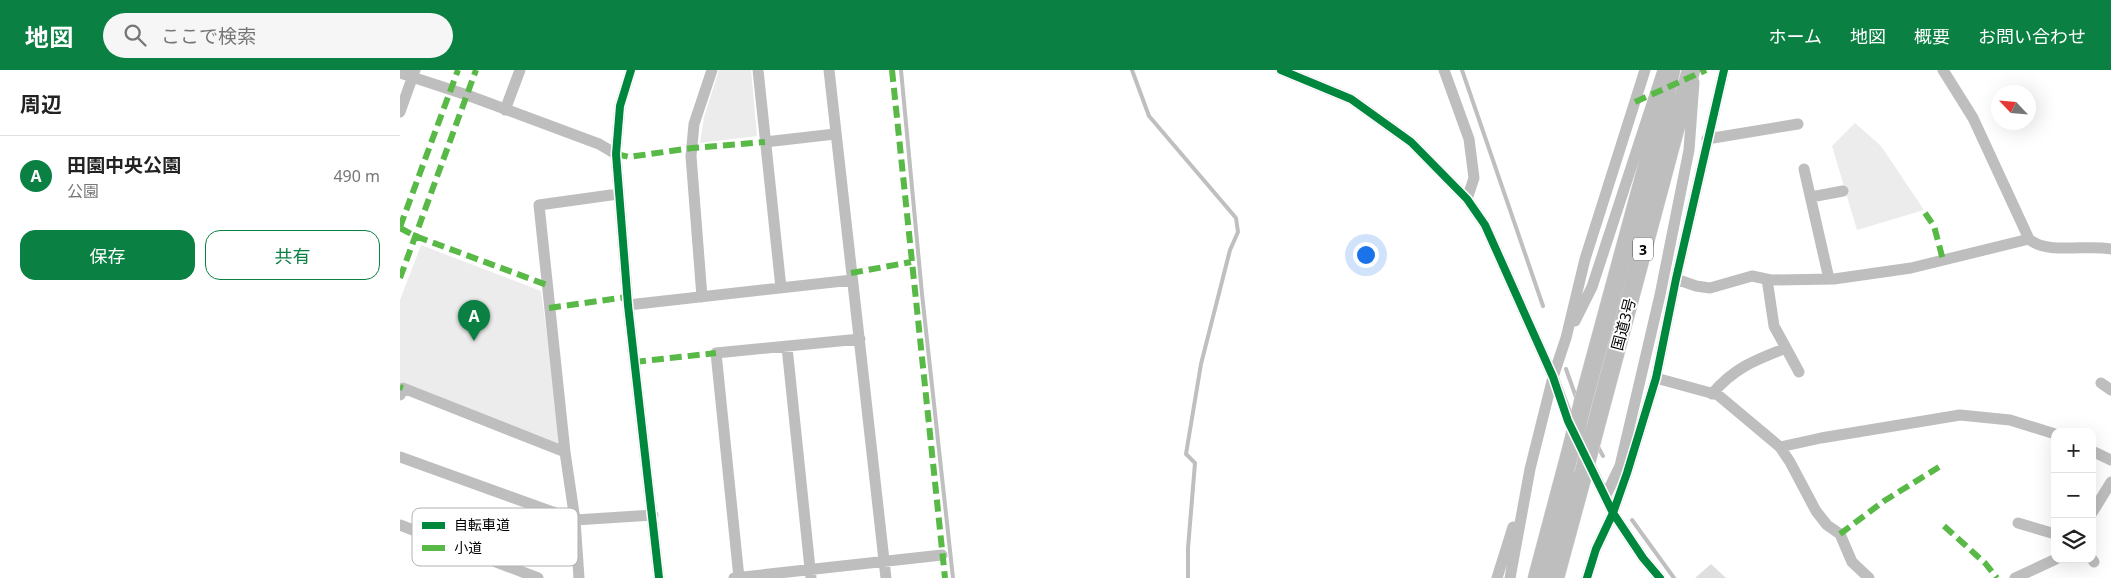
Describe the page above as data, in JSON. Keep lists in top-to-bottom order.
{
  "streets": {
    "highway": ["3", "国道3号"]
  },
  "legend": ["自転車道", "小道"],
  "north": "top left",
  "page": {
    "header": "地図",
    "search": "ここで検索",
    "nav": [
      "ホーム",
      "地図",
      "概要",
      "お問い合わせ"
    ],
    "heading": "周辺",
    "list": [
      {
        "mark": "A",
        "name": "田園中央公園",
        "note": "公園",
        "value": "490 m"
      }
    ],
    "buttons": ["保存", "共有"],
    "pins": "A",
    "map_buttons": ["+", "−"]
  }
}
